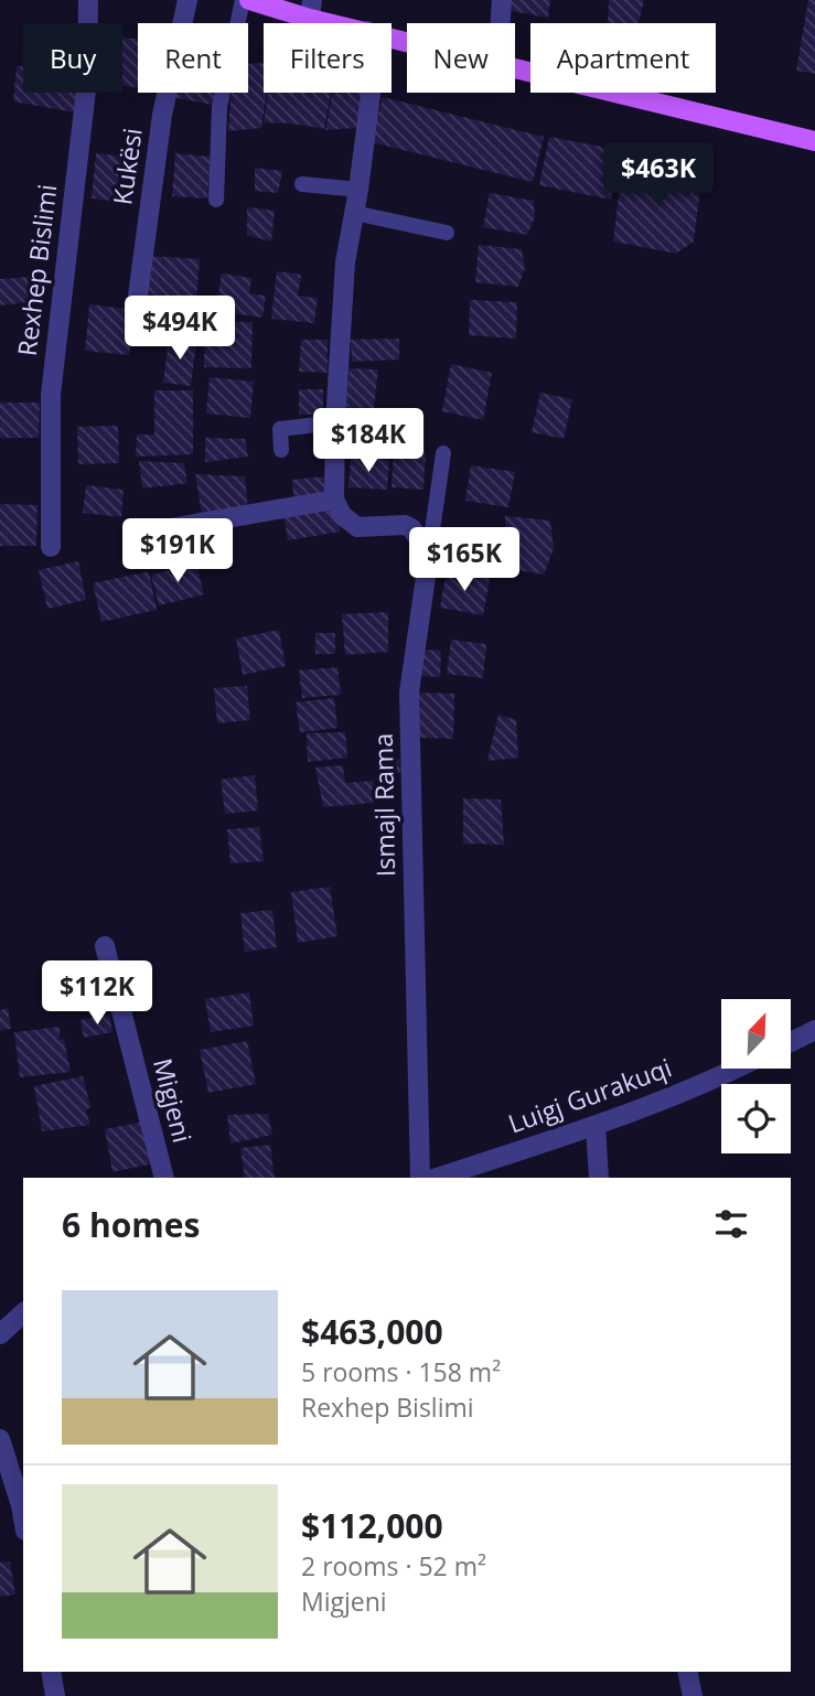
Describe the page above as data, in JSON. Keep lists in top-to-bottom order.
{
  "streets": {
    "street": [
      "Kukësi",
      "Rexhep Bislimi",
      "Ismajl Rama",
      "Luigj Gurakuqi",
      "Migjeni"
    ]
  },
  "north": "top right",
  "page": {
    "chip": [
      "Buy",
      "Rent",
      "Filters",
      "New",
      "Apartment"
    ],
    "price": [
      "$463K",
      "$494K",
      "$184K",
      "$191K",
      "$165K",
      "$112K"
    ],
    "heading": "6 homes",
    "list": [
      {
        "name": "$463,000",
        "note": "5 rooms · 158 m² · Rexhep Bislimi"
      },
      {
        "name": "$112,000",
        "note": "2 rooms · 52 m² · Migjeni"
      }
    ]
  }
}
